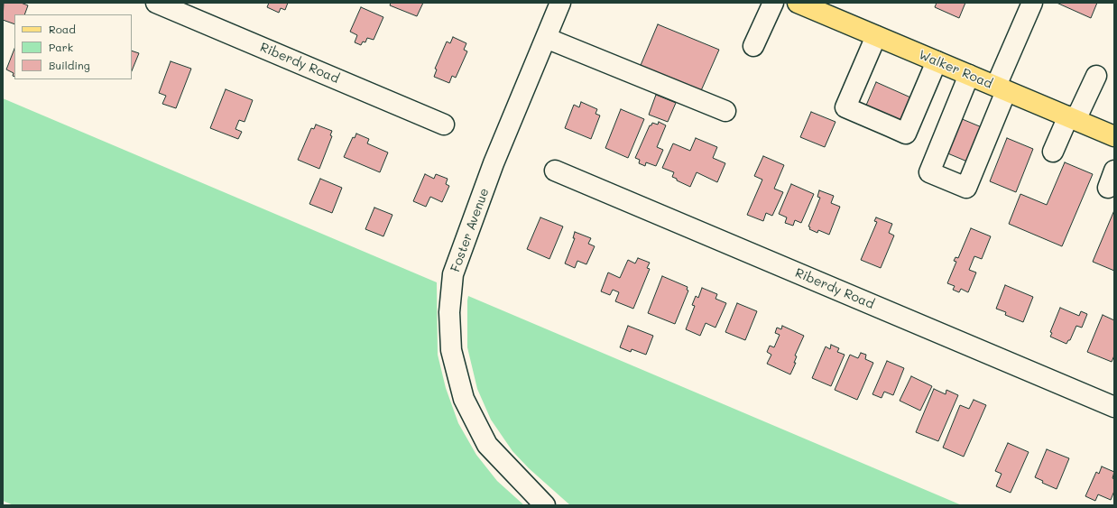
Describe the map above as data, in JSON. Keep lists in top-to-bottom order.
{
  "streets": {
    "main road": ["Walker Road"],
    "street": ["Riberdy Road", "Foster Avenue"]
  },
  "legend": ["Road", "Park", "Building"]
}
